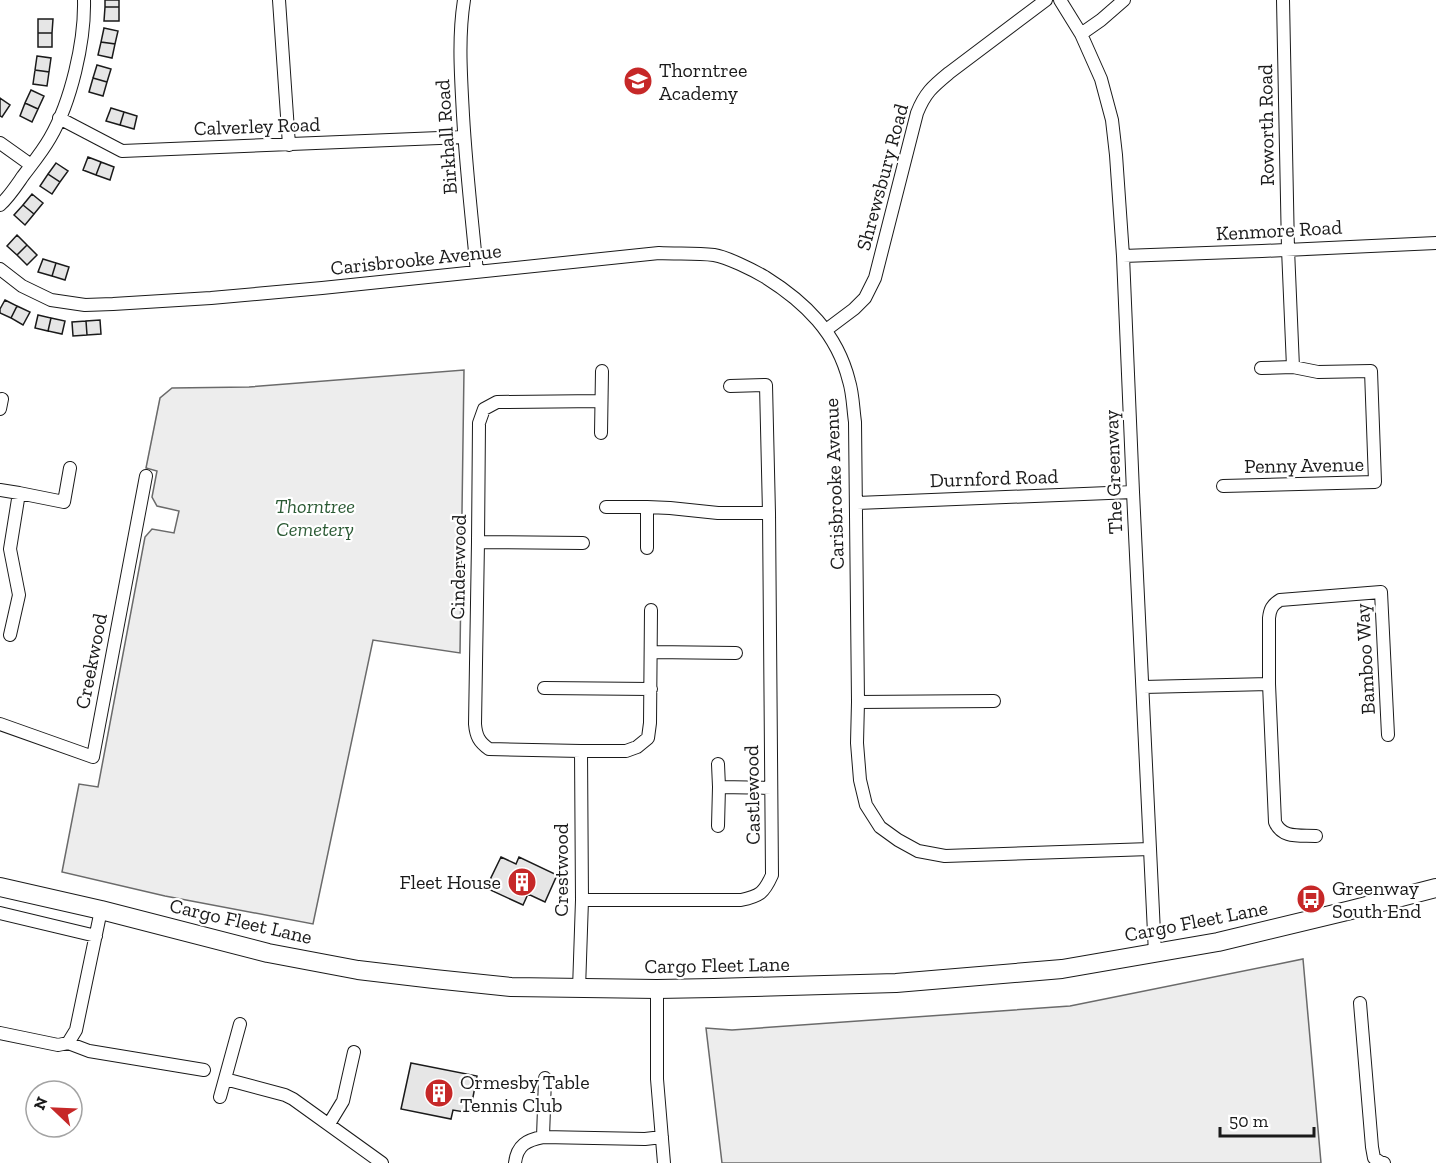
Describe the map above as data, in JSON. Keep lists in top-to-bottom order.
{
  "streets": {
    "main road": ["Cargo Fleet Lane"],
    "street": [
      "Roworth Road",
      "Calverley Road",
      "Birkhall Road",
      "Shrewsbury Road",
      "Kenmore Road",
      "Carisbrooke Avenue",
      "Penny Avenue",
      "The Greenway",
      "Durnford Road",
      "Cinderwood",
      "Bamboo Way",
      "Creekwood",
      "Castlewood",
      "Crestwood"
    ]
  },
  "crossings": [
    ["Roworth Road", "Kenmore Road"],
    ["Calverley Road", "Birkhall Road"],
    ["Birkhall Road", "Carisbrooke Avenue"],
    ["Shrewsbury Road", "Carisbrooke Avenue"],
    ["Kenmore Road", "The Greenway"],
    ["Carisbrooke Avenue", "The Greenway"],
    ["Carisbrooke Avenue", "Durnford Road"],
    ["The Greenway", "Durnford Road"],
    ["The Greenway", "Cargo Fleet Lane"],
    ["Cinderwood", "Crestwood"],
    ["Castlewood", "Crestwood"],
    ["Crestwood", "Cargo Fleet Lane"]
  ],
  "parks": ["Thorntree Cemetery"],
  "places": {
    "school or university": ["Thorntree Academy"],
    "building": ["Fleet House", "Ormesby Table Tennis Club"],
    "bus stop": ["Greenway South End"]
  },
  "scale_bar": "50 m",
  "north": "top left"
}
